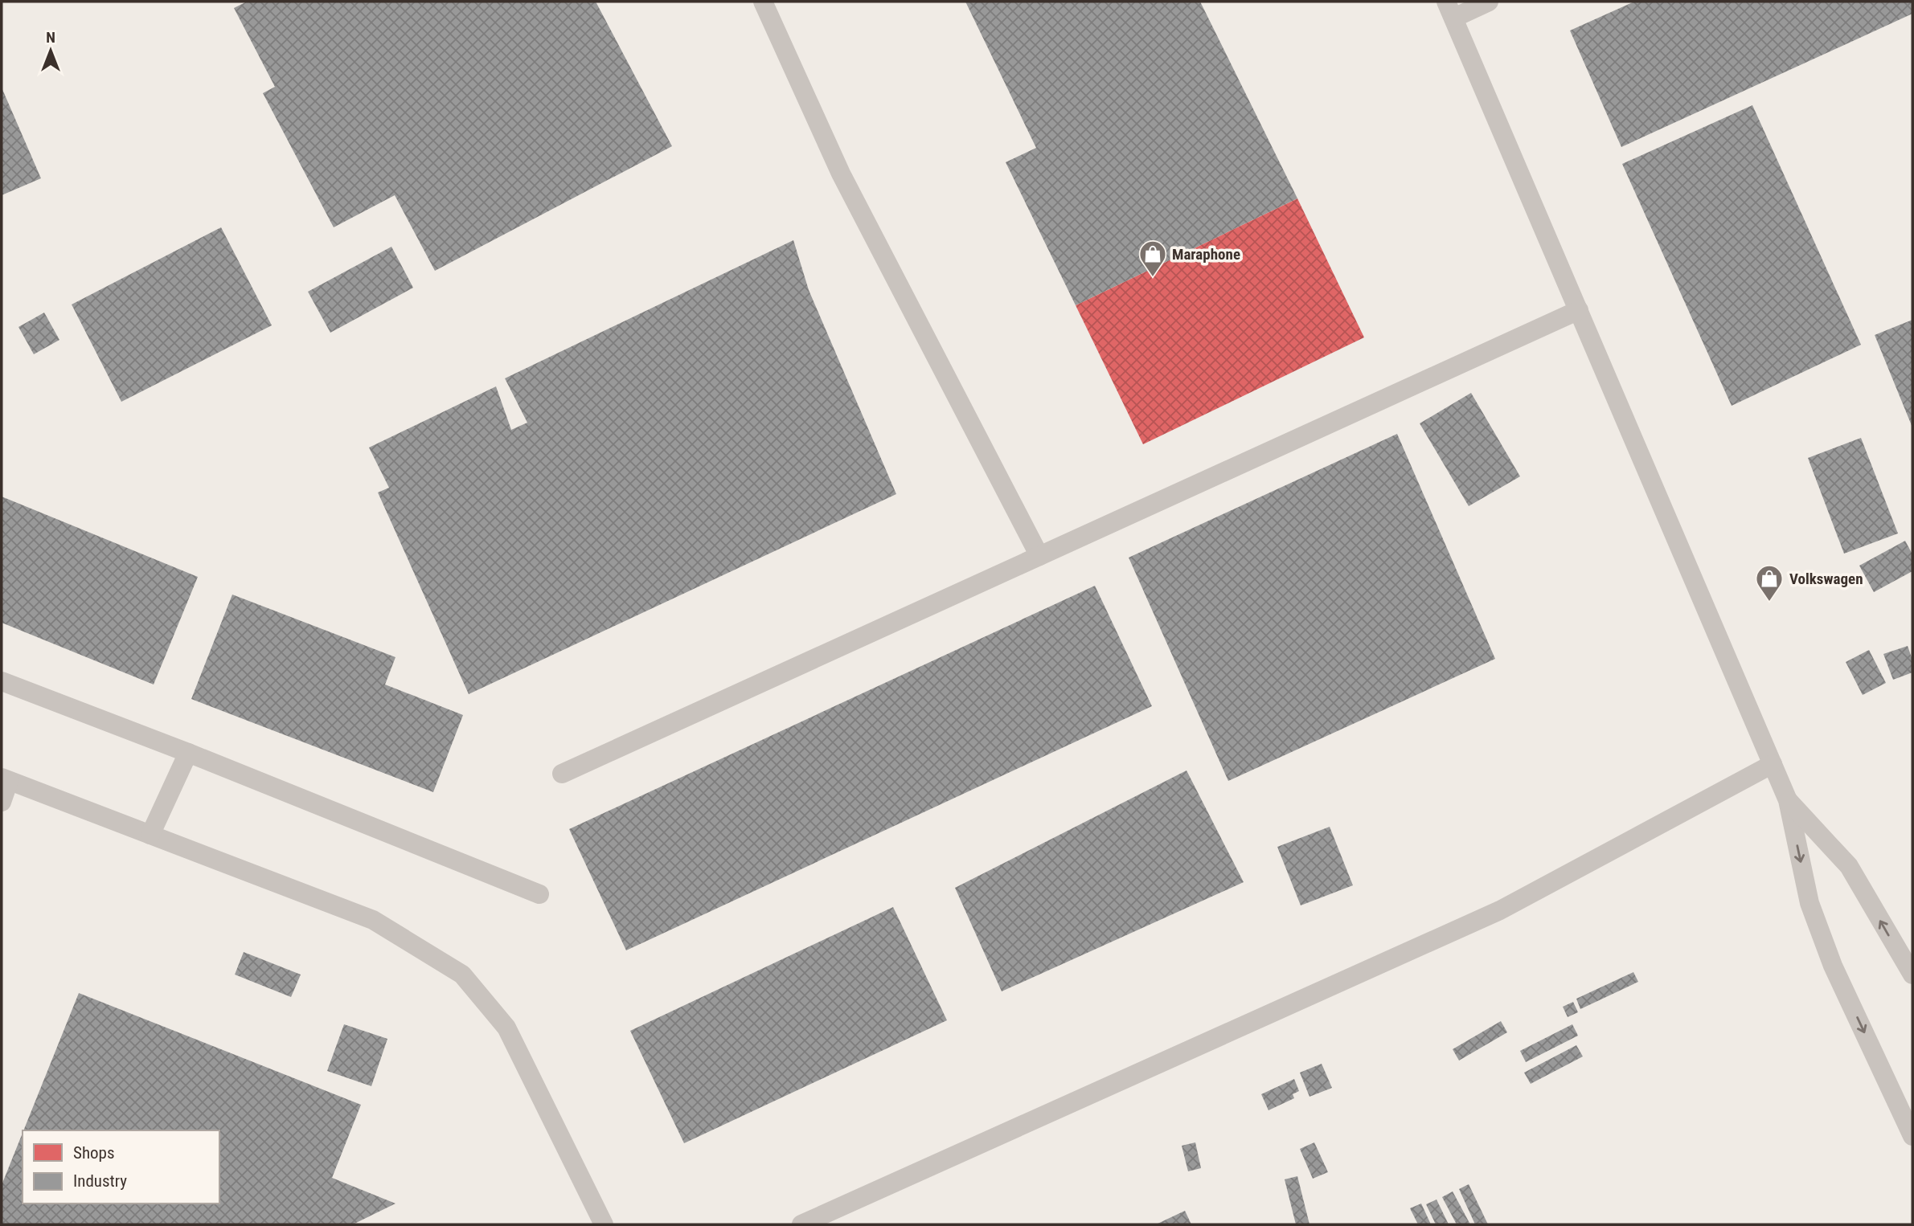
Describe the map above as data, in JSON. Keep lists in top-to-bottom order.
{
  "places": {
    "shop": ["Maraphone", "Volkswagen"]
  },
  "legend": ["Shops", "Industry"],
  "north": "top"
}
